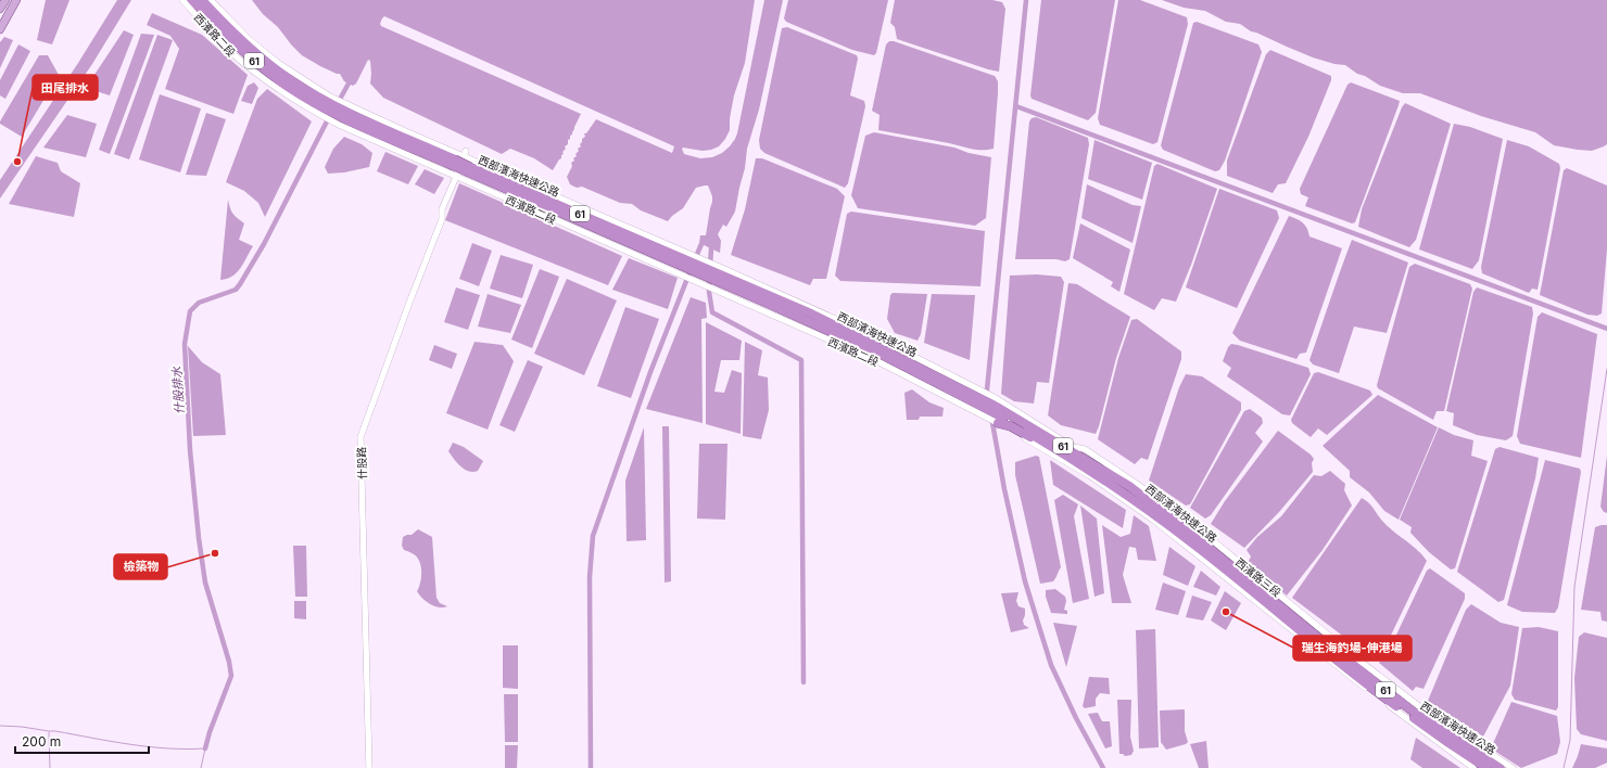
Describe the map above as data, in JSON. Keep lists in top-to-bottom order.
{
  "streets": {
    "highway": ["61", "西部濱海快速公路"],
    "street": ["西濱路二段", "什股路", "西濱路三段"]
  },
  "crossings": [
    ["西濱路二段", "西部濱海快速公路"],
    ["西濱路二段", "什股路"],
    ["西部濱海快速公路", "西濱路三段"]
  ],
  "water": ["什股排水"],
  "places": ["田尾排水", "檢築物", "瑞生海釣場-伸港場"],
  "scale_bar": "200 m"
}
